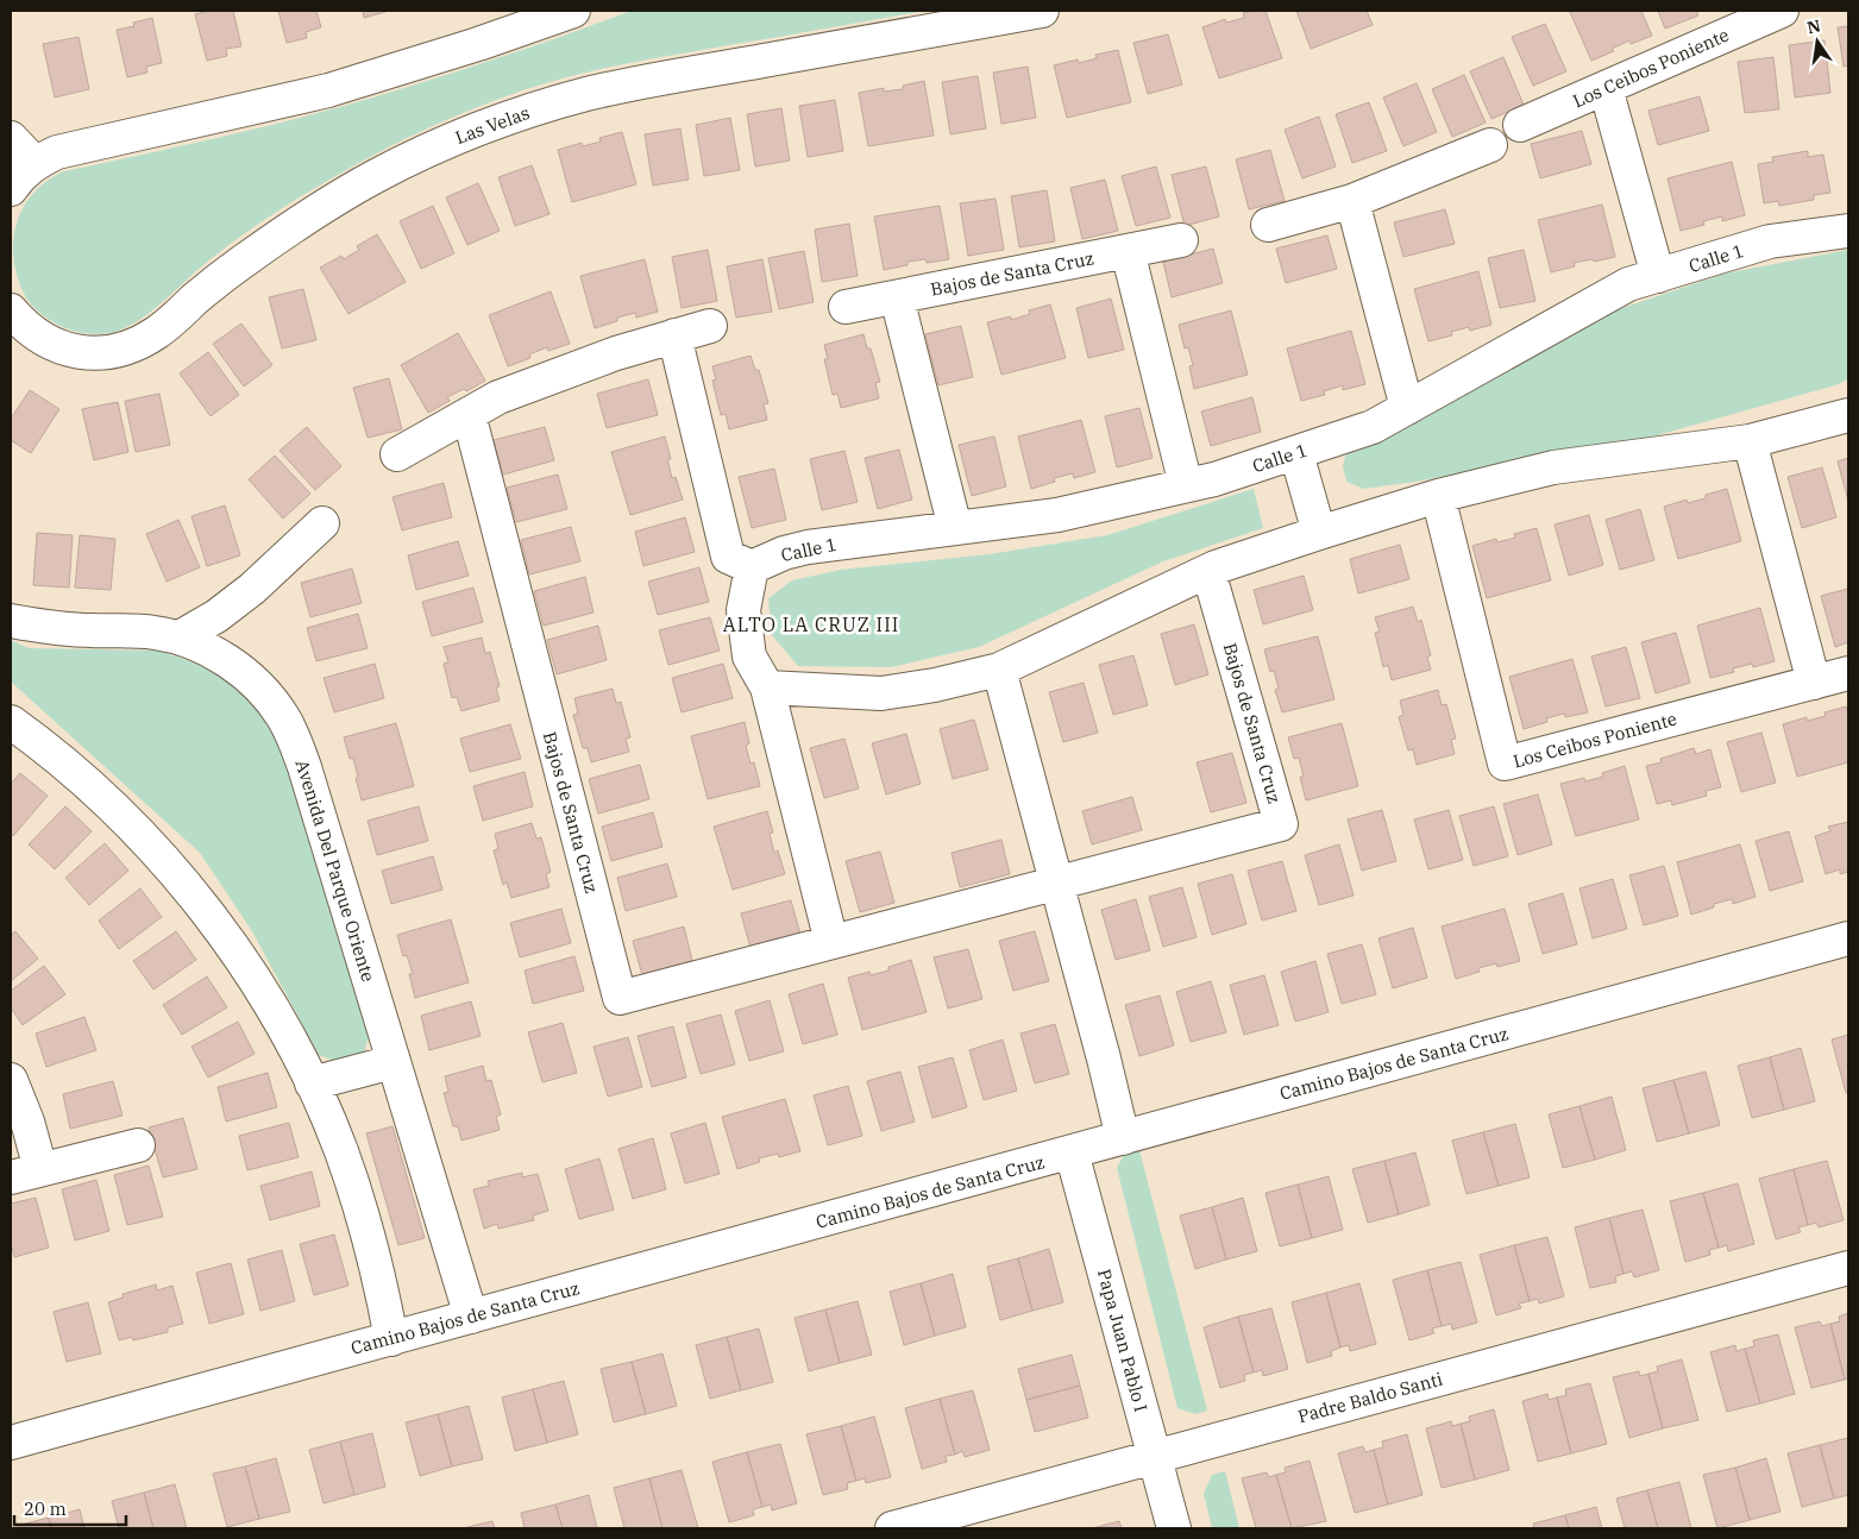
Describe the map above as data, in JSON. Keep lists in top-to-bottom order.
{
  "streets": {
    "street": [
      "Los Ceibos Poniente",
      "Las Velas",
      "Calle 1",
      "Bajos de Santa Cruz",
      "Avenida Del Parque Oriente",
      "Camino Bajos de Santa Cruz",
      "Papa Juan Pablo I",
      "Padre Baldo Santi"
    ]
  },
  "crossings": [
    ["Avenida Del Parque Oriente", "Camino Bajos de Santa Cruz"],
    ["Camino Bajos de Santa Cruz", "Papa Juan Pablo I"],
    ["Papa Juan Pablo I", "Padre Baldo Santi"]
  ],
  "districts": ["ALTO LA CRUZ III"],
  "scale_bar": "20 m",
  "north": "top"
}
